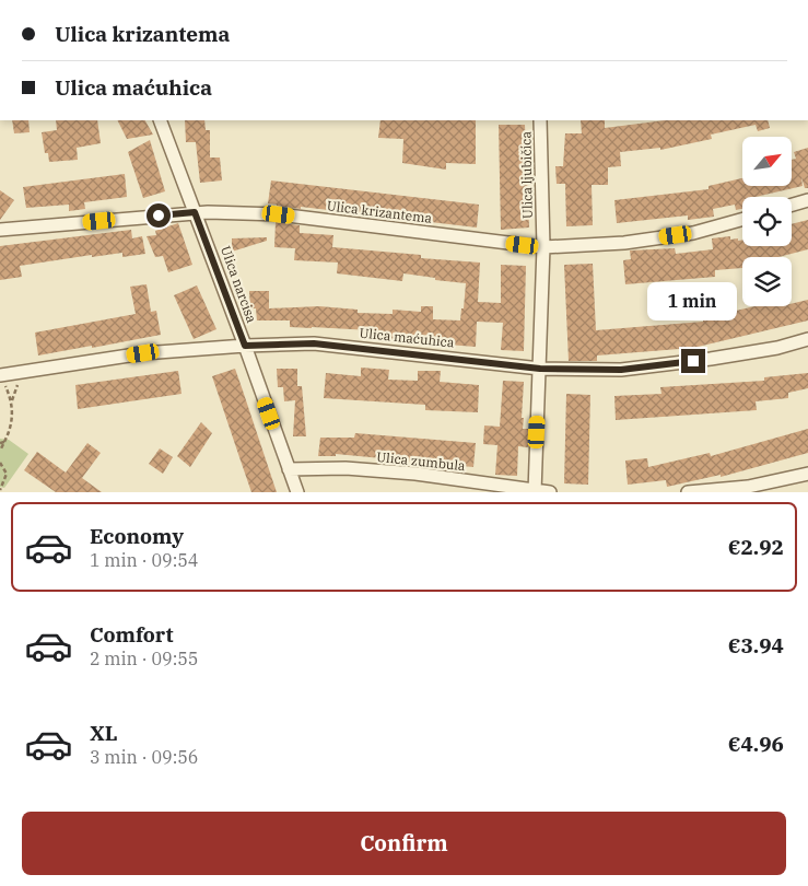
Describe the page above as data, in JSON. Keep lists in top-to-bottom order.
{
  "streets": {
    "street": [
      "Ulica ljubičica",
      "Ulica krizantema",
      "Ulica narcisa",
      "Ulica maćuhica",
      "Ulica zumbula"
    ]
  },
  "crossings": [
    ["Ulica ljubičica", "Ulica krizantema"],
    ["Ulica ljubičica", "Ulica maćuhica"],
    ["Ulica ljubičica", "Ulica zumbula"],
    ["Ulica krizantema", "Ulica narcisa"],
    ["Ulica narcisa", "Ulica maćuhica"],
    ["Ulica narcisa", "Ulica zumbula"]
  ],
  "north": "top right",
  "page": {
    "banner": ["Ulica krizantema", "Ulica maćuhica"],
    "bubble": "1 min",
    "list": [
      {
        "name": "Economy",
        "note": "1 min · 09:54",
        "value": "€2.92"
      },
      {
        "name": "Comfort",
        "note": "2 min · 09:55",
        "value": "€3.94"
      },
      {
        "name": "XL",
        "note": "3 min · 09:56",
        "value": "€4.96"
      }
    ],
    "buttons": "Confirm"
  }
}
